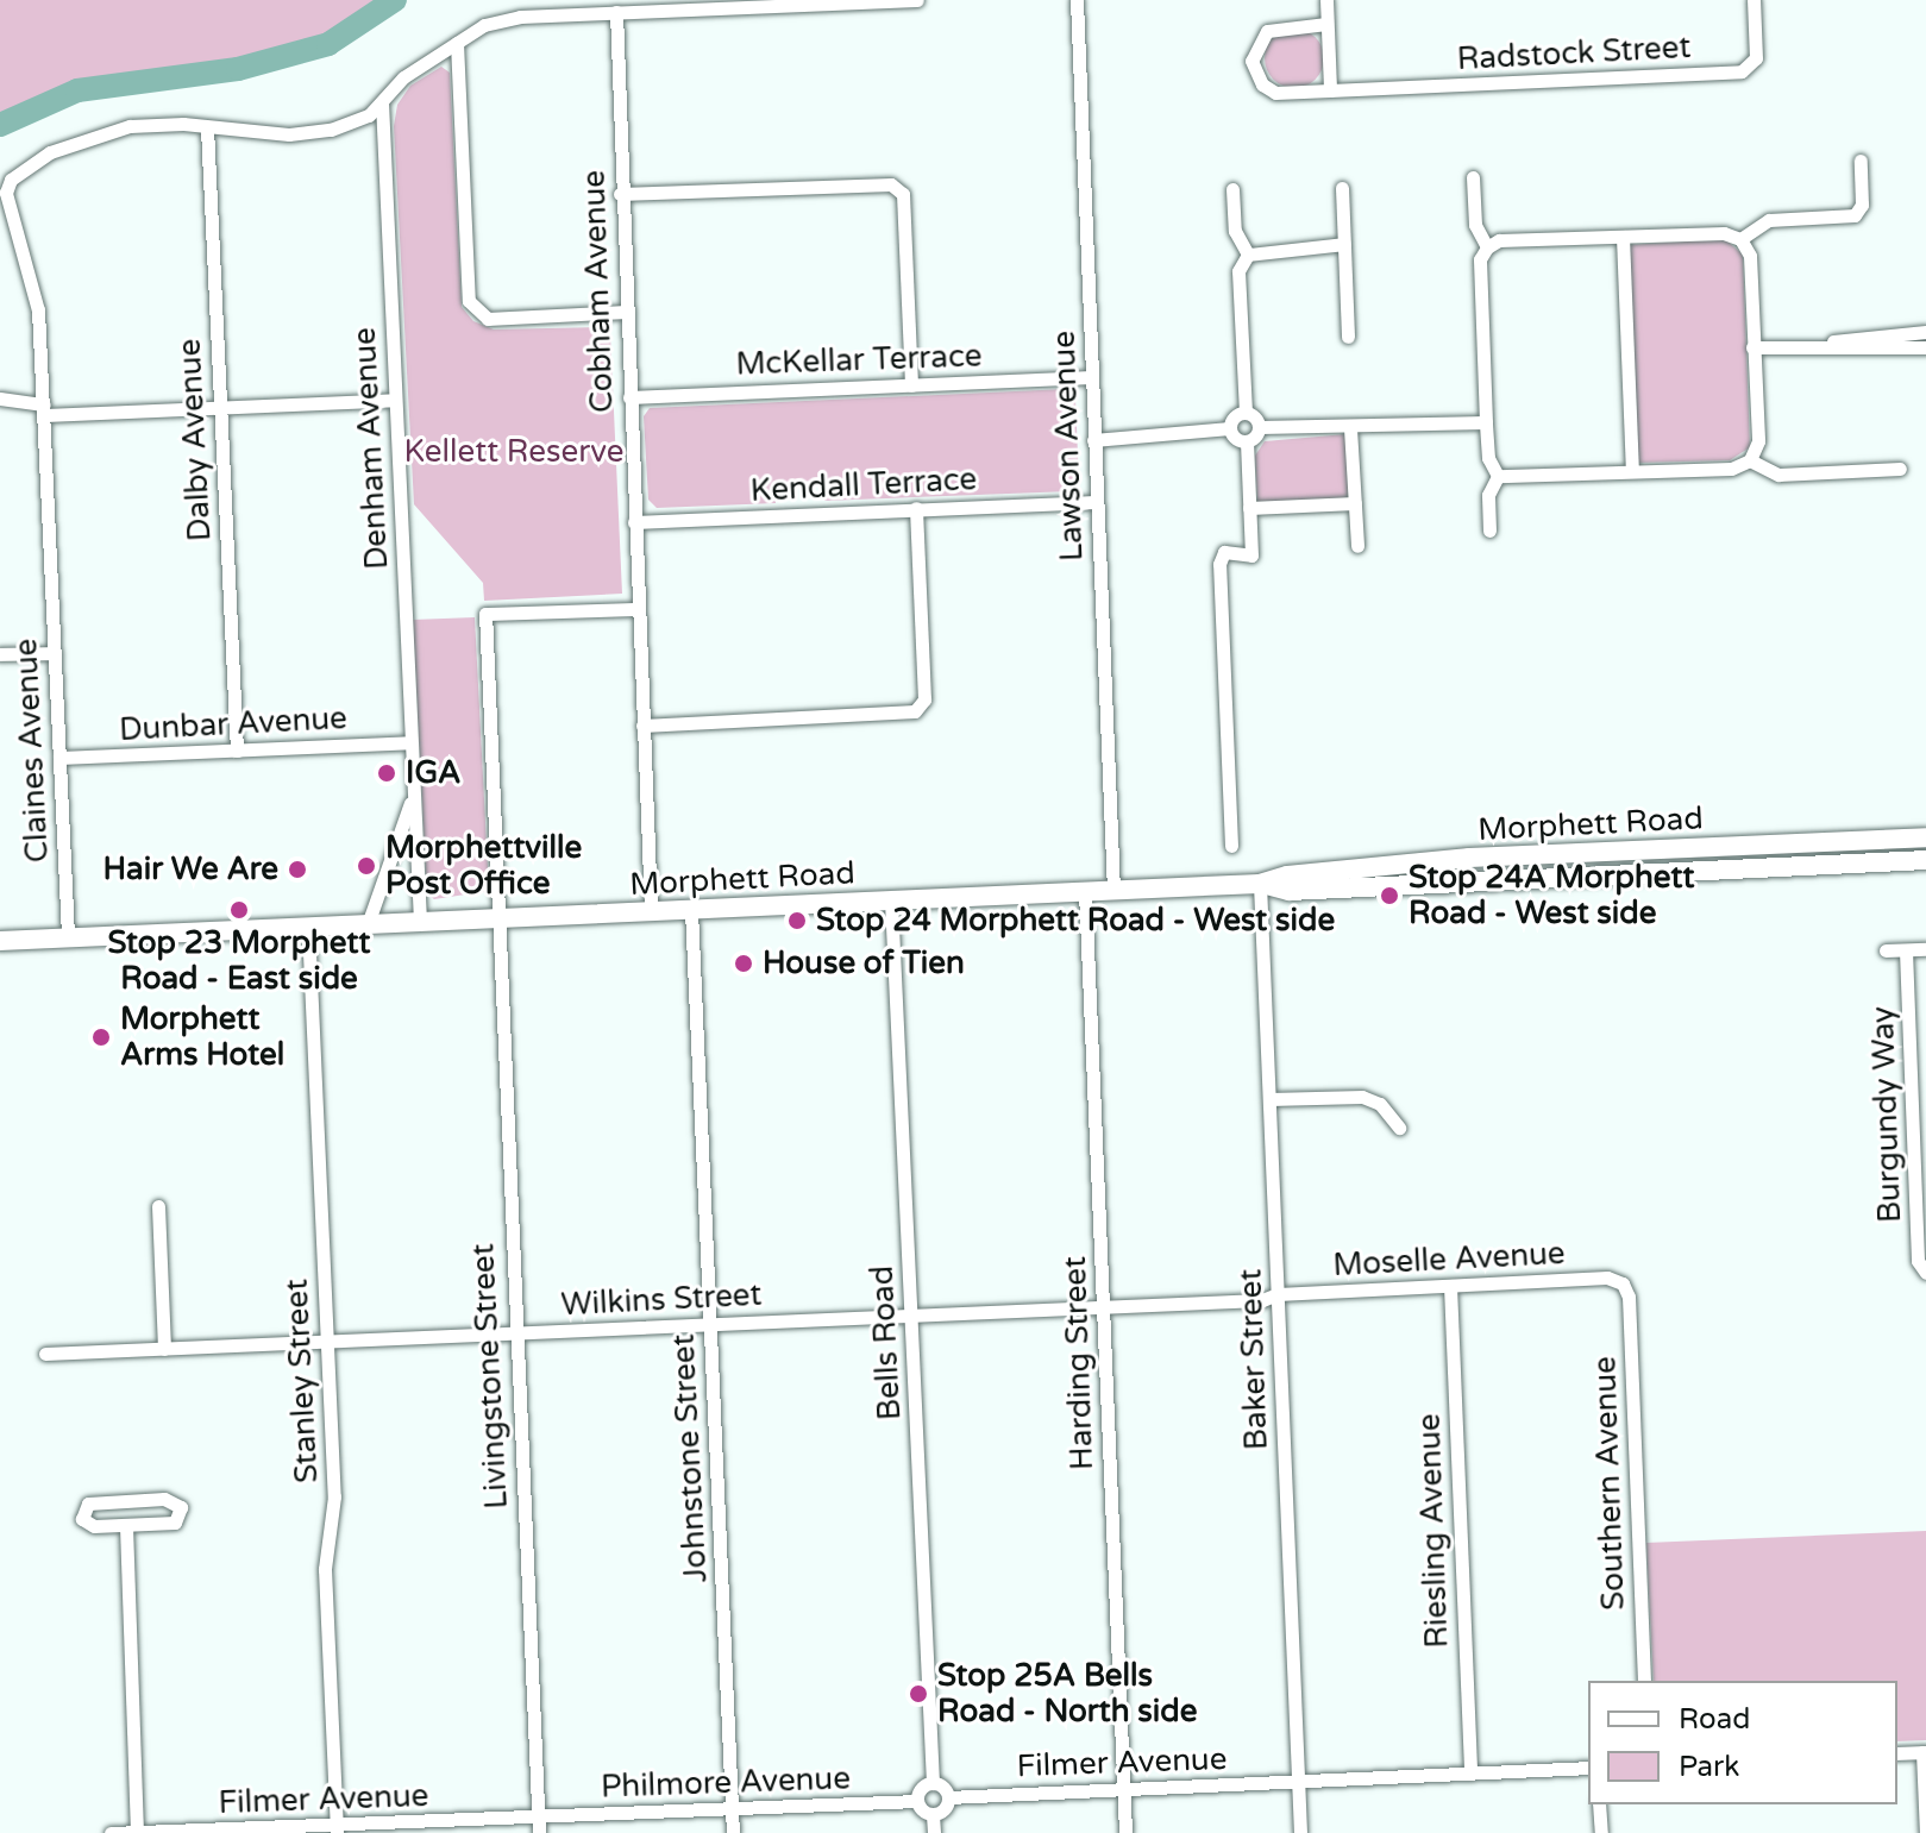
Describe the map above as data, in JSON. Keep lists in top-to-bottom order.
{
  "streets": {
    "main road": ["Morphett Road"],
    "street": [
      "Radstock Street",
      "Cobham Avenue",
      "McKellar Terrace",
      "Dalby Avenue",
      "Lawson Avenue",
      "Denham Avenue",
      "Kendall Terrace",
      "Dunbar Avenue",
      "Claines Avenue",
      "Burgundy Way",
      "Moselle Avenue",
      "Wilkins Street",
      "Bells Road",
      "Baker Street",
      "Harding Street",
      "Livingstone Street",
      "Stanley Street",
      "Johnstone Street",
      "Southern Avenue",
      "Riesling Avenue",
      "Filmer Avenue",
      "Philmore Avenue"
    ]
  },
  "crossings": [
    ["Cobham Avenue", "McKellar Terrace"],
    ["Cobham Avenue", "Kendall Terrace"],
    ["Cobham Avenue", "Morphett Road"],
    ["Cobham Avenue", "Livingstone Street"],
    ["McKellar Terrace", "Lawson Avenue"],
    ["Dalby Avenue", "Dunbar Avenue"],
    ["Dalby Avenue", "Claines Avenue"],
    ["Lawson Avenue", "Kendall Terrace"],
    ["Lawson Avenue", "Morphett Road"],
    ["Denham Avenue", "Dunbar Avenue"],
    ["Denham Avenue", "Morphett Road"],
    ["Dunbar Avenue", "Claines Avenue"],
    ["Claines Avenue", "Morphett Road"],
    ["Morphett Road", "Bells Road"],
    ["Morphett Road", "Baker Street"],
    ["Morphett Road", "Harding Street"],
    ["Morphett Road", "Livingstone Street"],
    ["Morphett Road", "Stanley Street"],
    ["Morphett Road", "Johnstone Street"],
    ["Moselle Avenue", "Wilkins Street"],
    ["Moselle Avenue", "Baker Street"],
    ["Moselle Avenue", "Southern Avenue"],
    ["Moselle Avenue", "Riesling Avenue"],
    ["Wilkins Street", "Bells Road"],
    ["Wilkins Street", "Baker Street"],
    ["Wilkins Street", "Harding Street"],
    ["Wilkins Street", "Livingstone Street"],
    ["Wilkins Street", "Stanley Street"],
    ["Wilkins Street", "Johnstone Street"],
    ["Bells Road", "Filmer Avenue"],
    ["Bells Road", "Philmore Avenue"],
    ["Baker Street", "Filmer Avenue"],
    ["Harding Street", "Filmer Avenue"],
    ["Livingstone Street", "Filmer Avenue"],
    ["Livingstone Street", "Philmore Avenue"],
    ["Stanley Street", "Filmer Avenue"],
    ["Johnstone Street", "Philmore Avenue"],
    ["Riesling Avenue", "Filmer Avenue"],
    ["Filmer Avenue", "Philmore Avenue"]
  ],
  "parks": ["Kellett Reserve"],
  "places": [
    "IGA",
    "Morphettville Post Office",
    "Hair We Are",
    "Stop 24A Morphett Road - West side",
    "Stop 23 Morphett Road - East side",
    "Stop 24 Morphett Road - West side",
    "House of Tien",
    "Morphett Arms Hotel",
    "Stop 25A Bells Road - North side"
  ],
  "legend": ["Road", "Park"]
}
